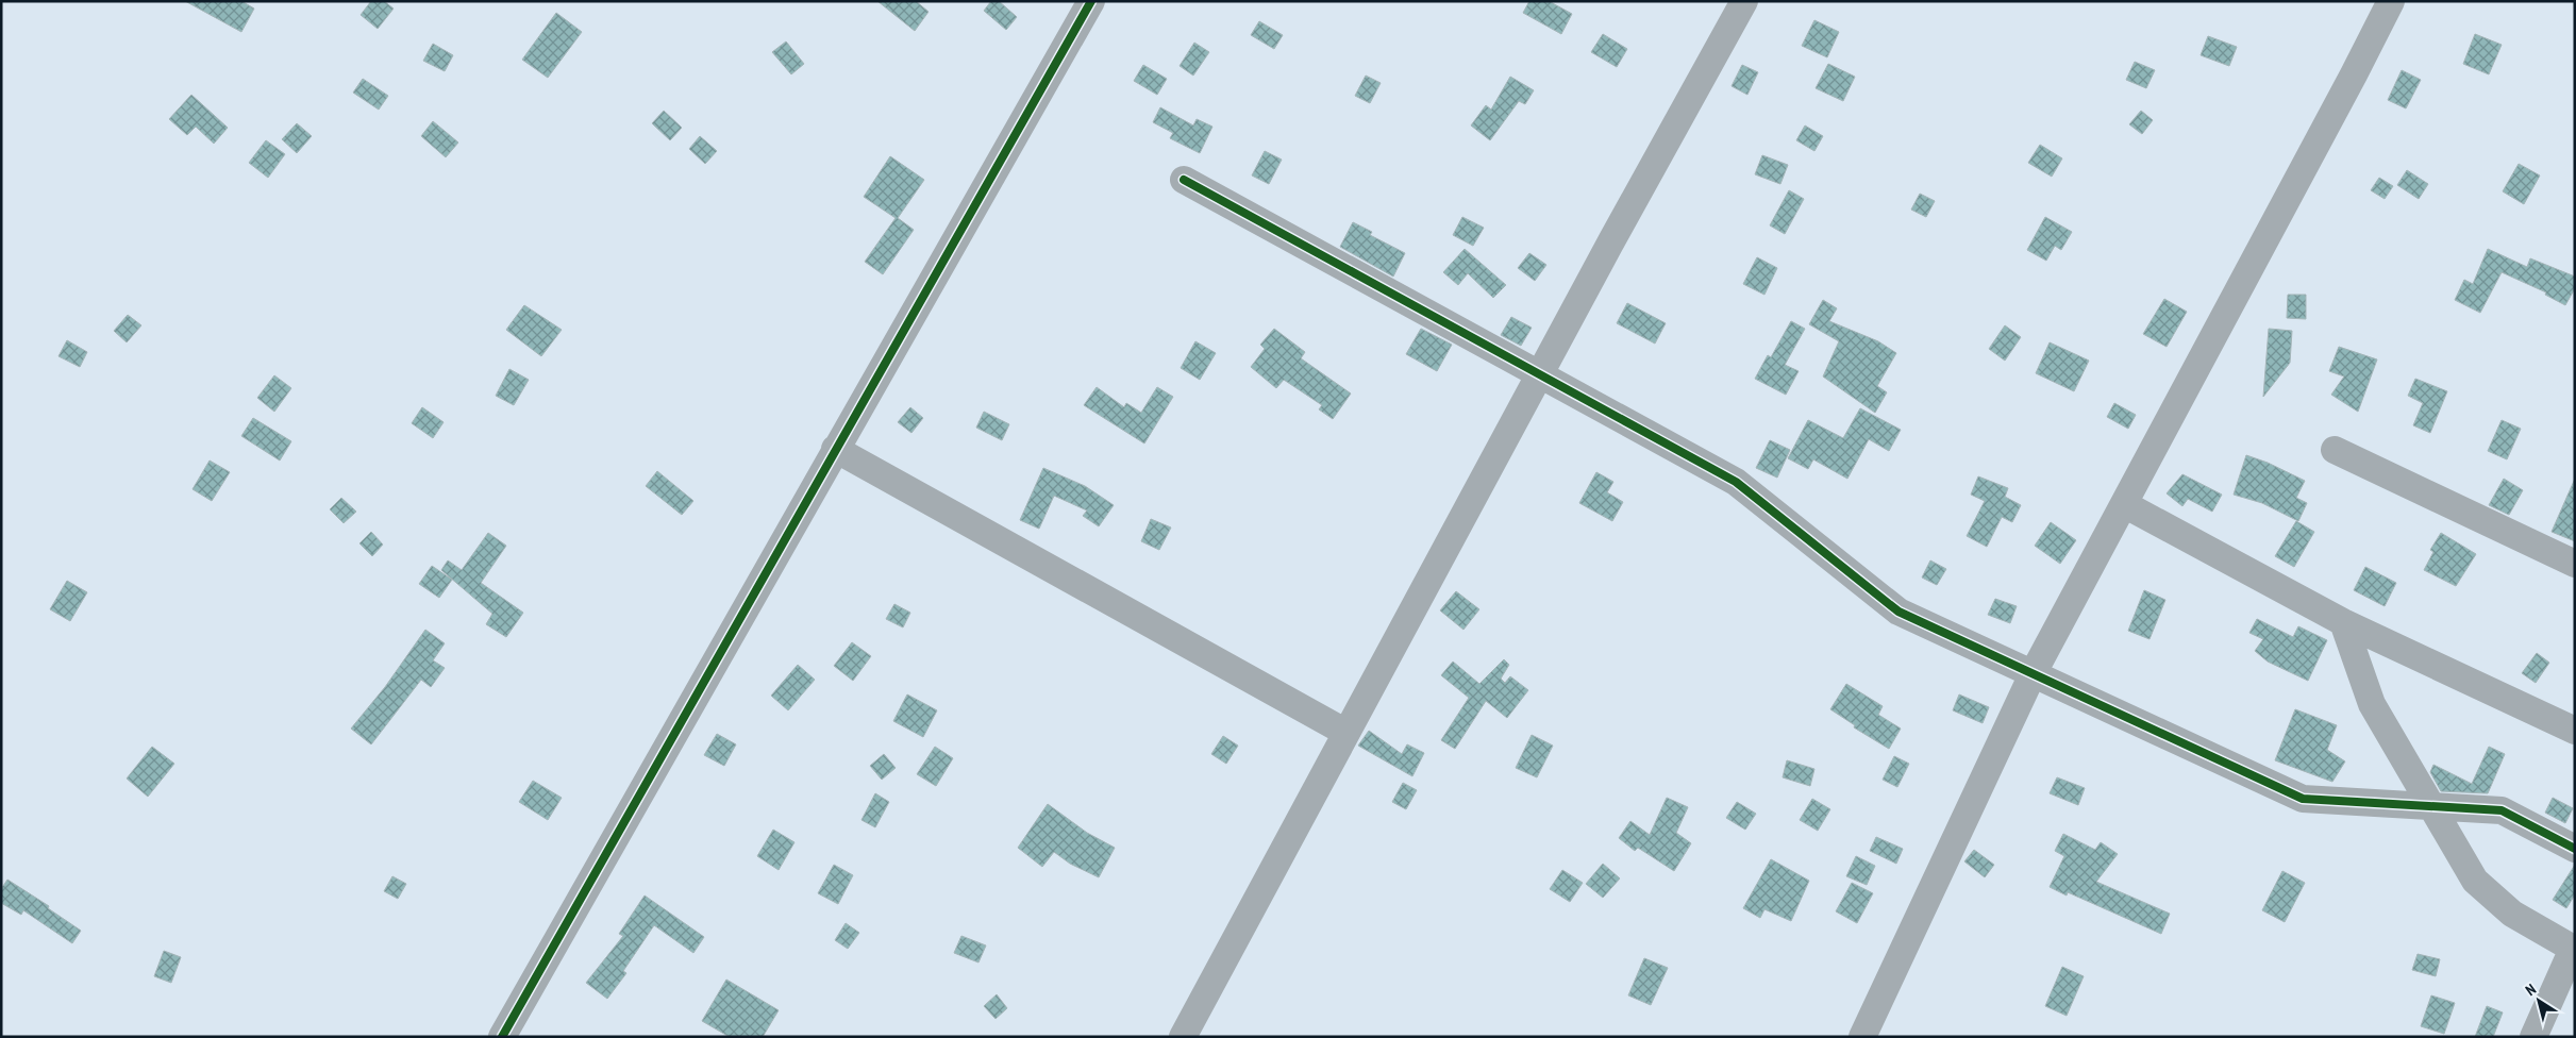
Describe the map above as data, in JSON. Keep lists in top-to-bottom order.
{
  "north": "top left"
}
